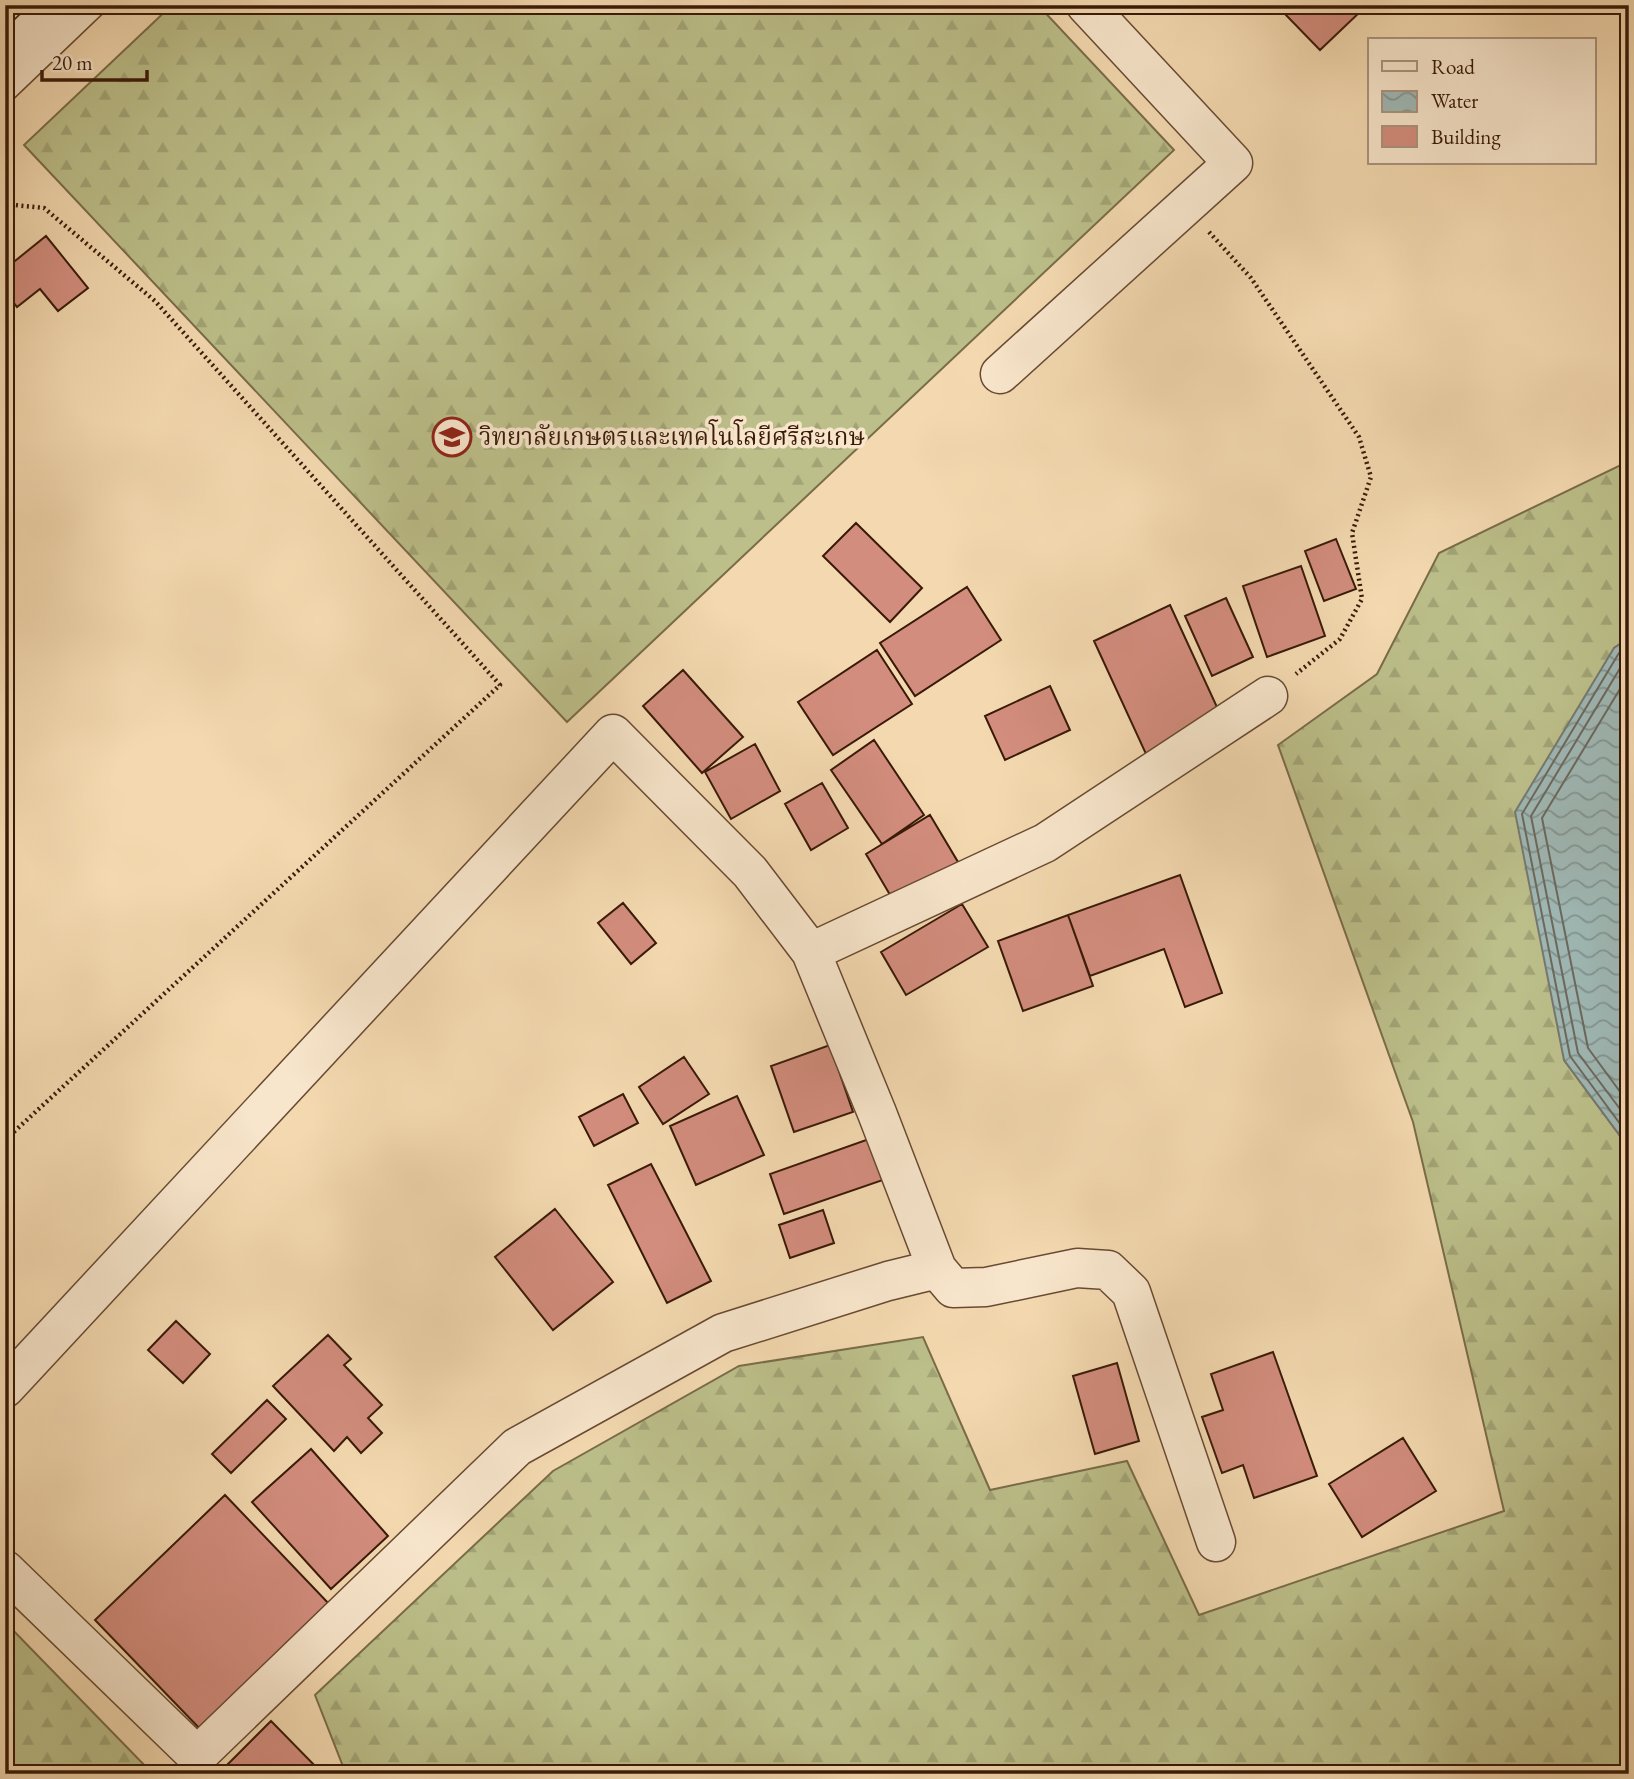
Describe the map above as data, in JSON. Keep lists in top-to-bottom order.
{
  "places": {
    "school or university": ["วิทยาลัยเกษตรและเทคโนโลยีศรีสะเกษ"]
  },
  "legend": ["Road", "Water", "Building"],
  "scale_bar": "20 m"
}
